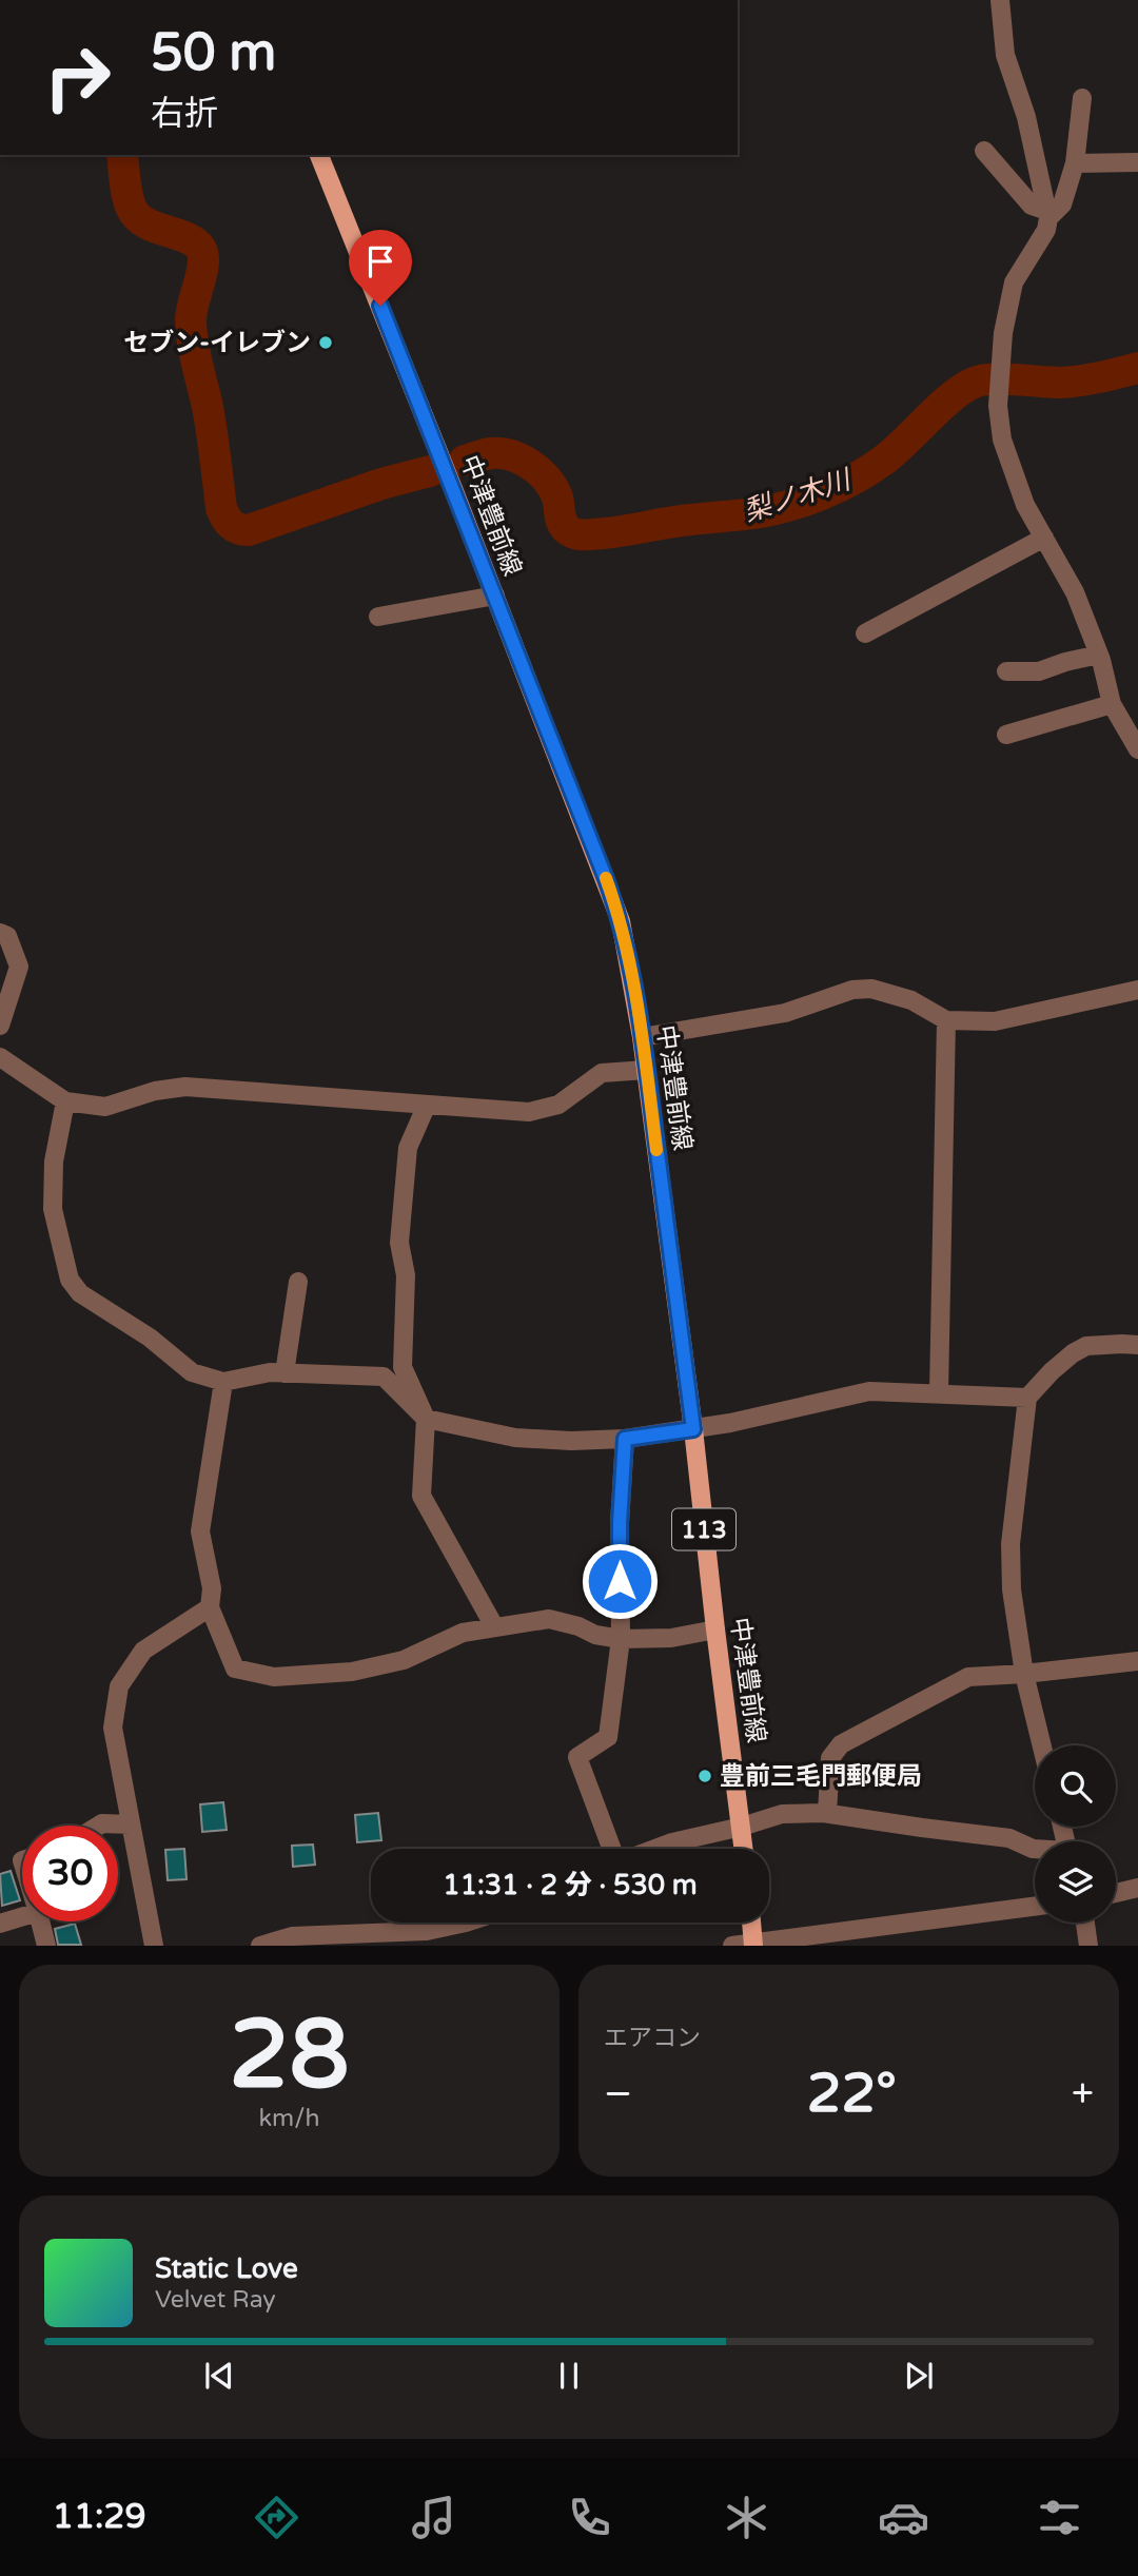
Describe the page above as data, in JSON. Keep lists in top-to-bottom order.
{
  "streets": {
    "main road": ["中津豊前線", "113"]
  },
  "water": ["梨ノ木川"],
  "places": ["セブン-イレブン", "豊前三毛門郵便局"],
  "page": {
    "turn": ["50 m", "右折"],
    "limit": "30",
    "trip": "11:31 · 2 分 · 530 m",
    "tile": [
      ["28", "km/h"],
      "エアコン"
    ],
    "heat": ["−", "22°", "+"],
    "song": ["Static Love", "Velvet Ray"],
    "tabs": "11:29"
  }
}
